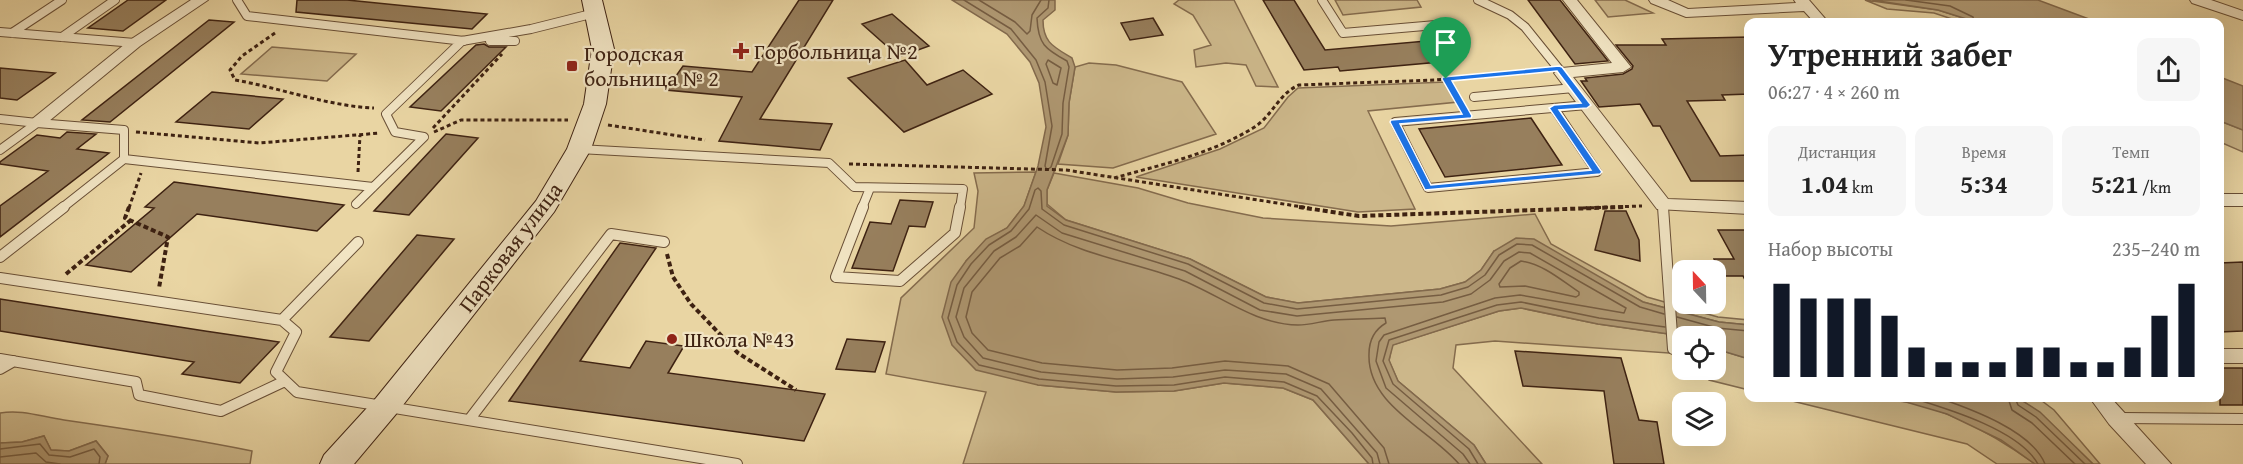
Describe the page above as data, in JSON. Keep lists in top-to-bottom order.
{
  "streets": {
    "main road": ["Парковая улица"]
  },
  "places": {
    "health": ["Горбольница №2"],
    "transit": ["Городская больница № 2"],
    "other": ["Школа №43"]
  },
  "north": "top",
  "page": {
    "heading": ["Утренний забег", "06:27 · 4 × 260 m"],
    "stats": [
      ["Дистанция", "1.04 km"],
      ["Время", "5:34"],
      ["Темп", "5:21 /km"]
    ],
    "chart": ["Набор высоты", "235–240 m"]
  }
}
